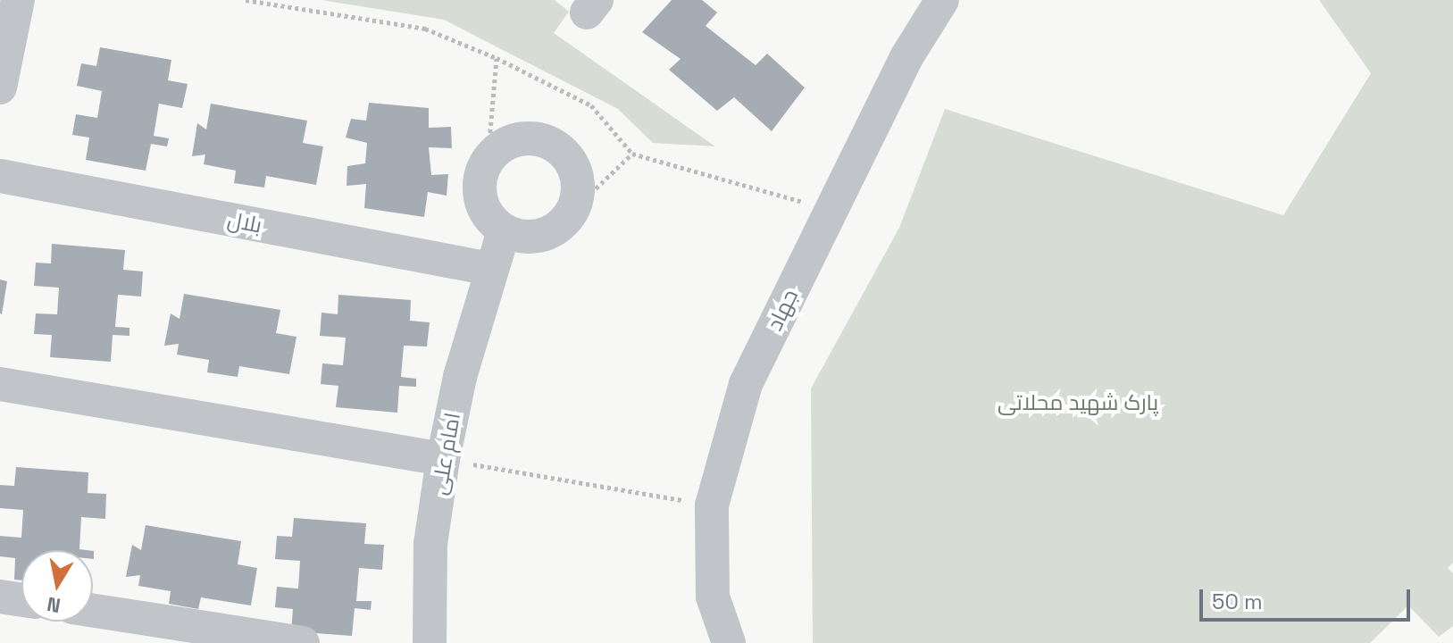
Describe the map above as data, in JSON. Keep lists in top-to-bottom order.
{
  "streets": {
    "street": ["بلال", "جهاد", "امام علی"]
  },
  "crossings": [
    ["بلال", "امام علی"]
  ],
  "parks": ["پارک شهید محلاتی"],
  "scale_bar": "50 m",
  "north": "bottom"
}
